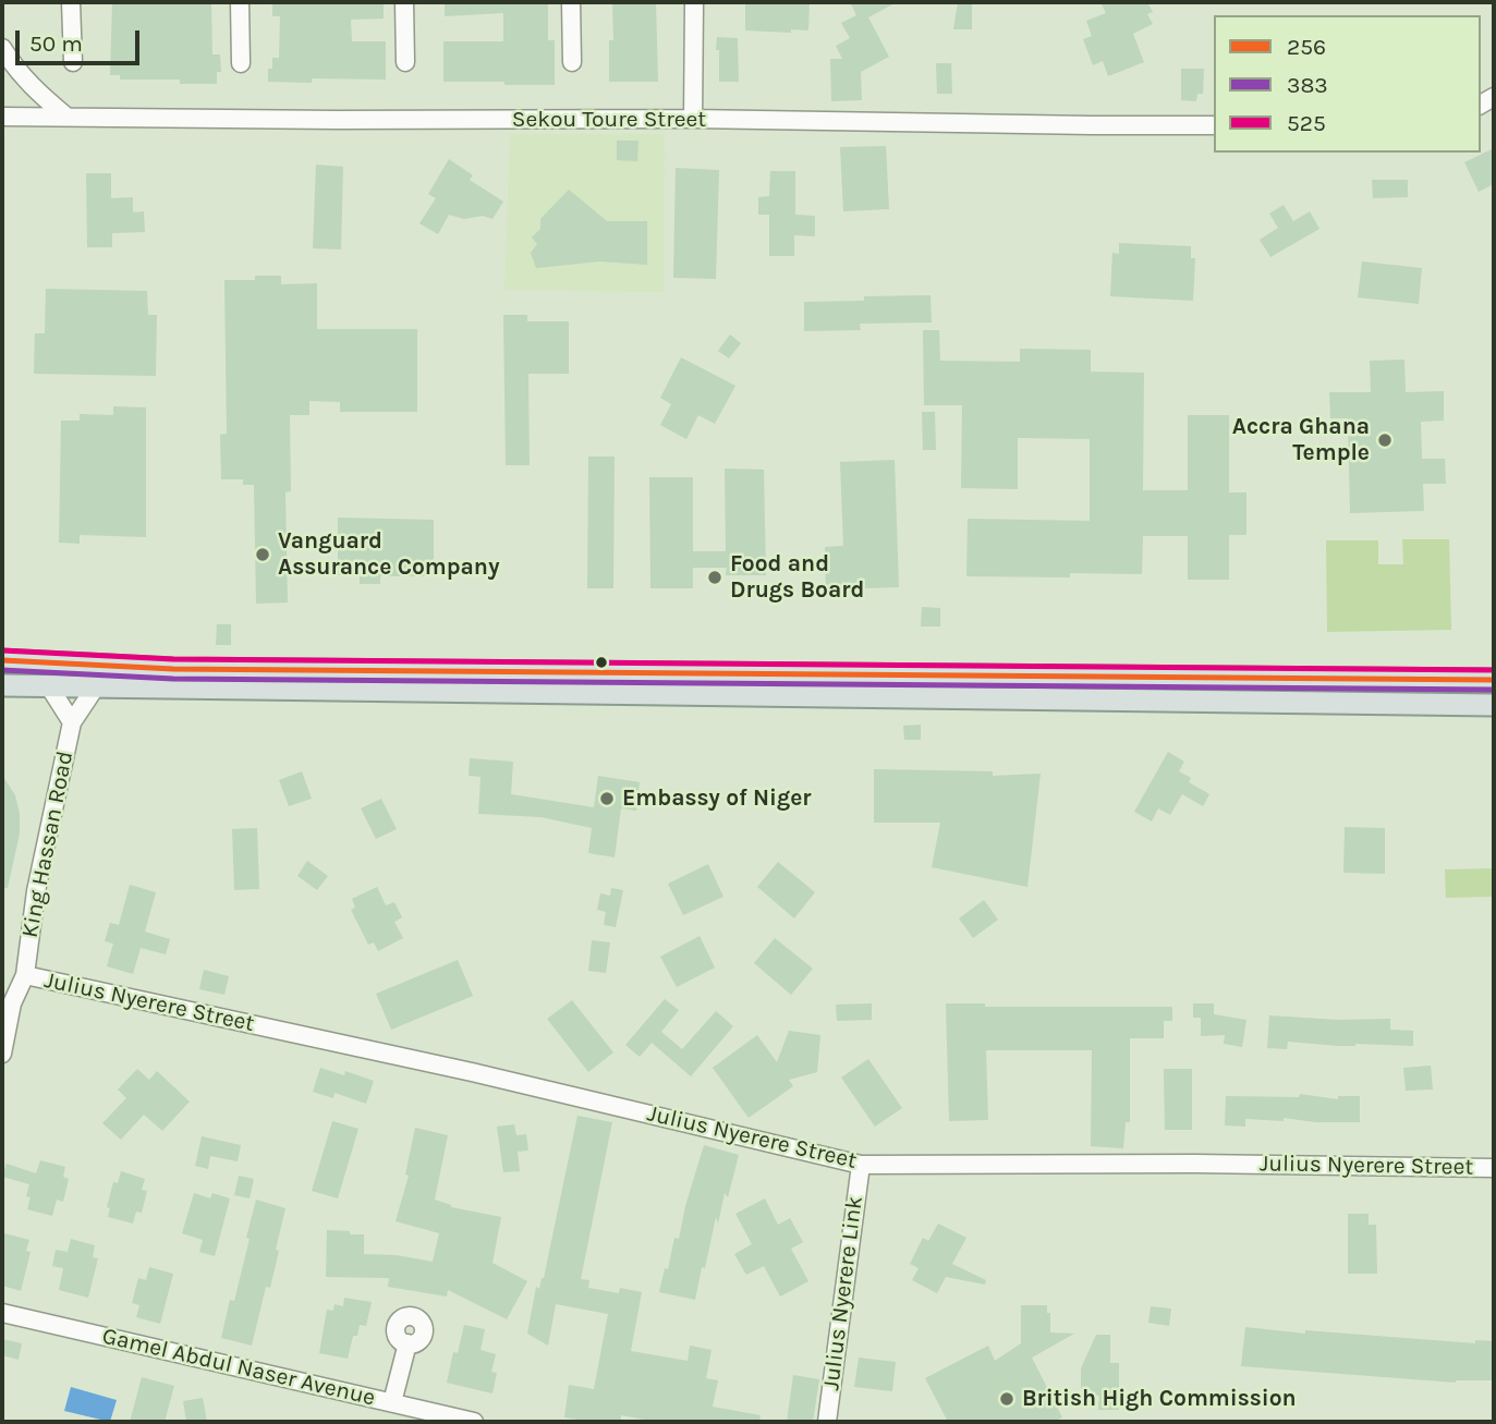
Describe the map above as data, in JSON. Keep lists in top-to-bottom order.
{
  "streets": {
    "street": [
      "Sekou Toure Street",
      "King Hassan Road",
      "Julius Nyerere Street",
      "Julius Nyerere Link",
      "Gamel Abdul Naser Avenue"
    ]
  },
  "crossings": [
    ["King Hassan Road", "Julius Nyerere Street"],
    ["Julius Nyerere Street", "Julius Nyerere Link"]
  ],
  "places": [
    "Accra Ghana Temple",
    "Vanguard Assurance Company",
    "Food and Drugs Board",
    "Embassy of Niger",
    "British High Commission"
  ],
  "lines": ["transit line 525", "transit line 256", "transit line 383"],
  "legend": ["256", "383", "525"],
  "scale_bar": "50 m"
}
